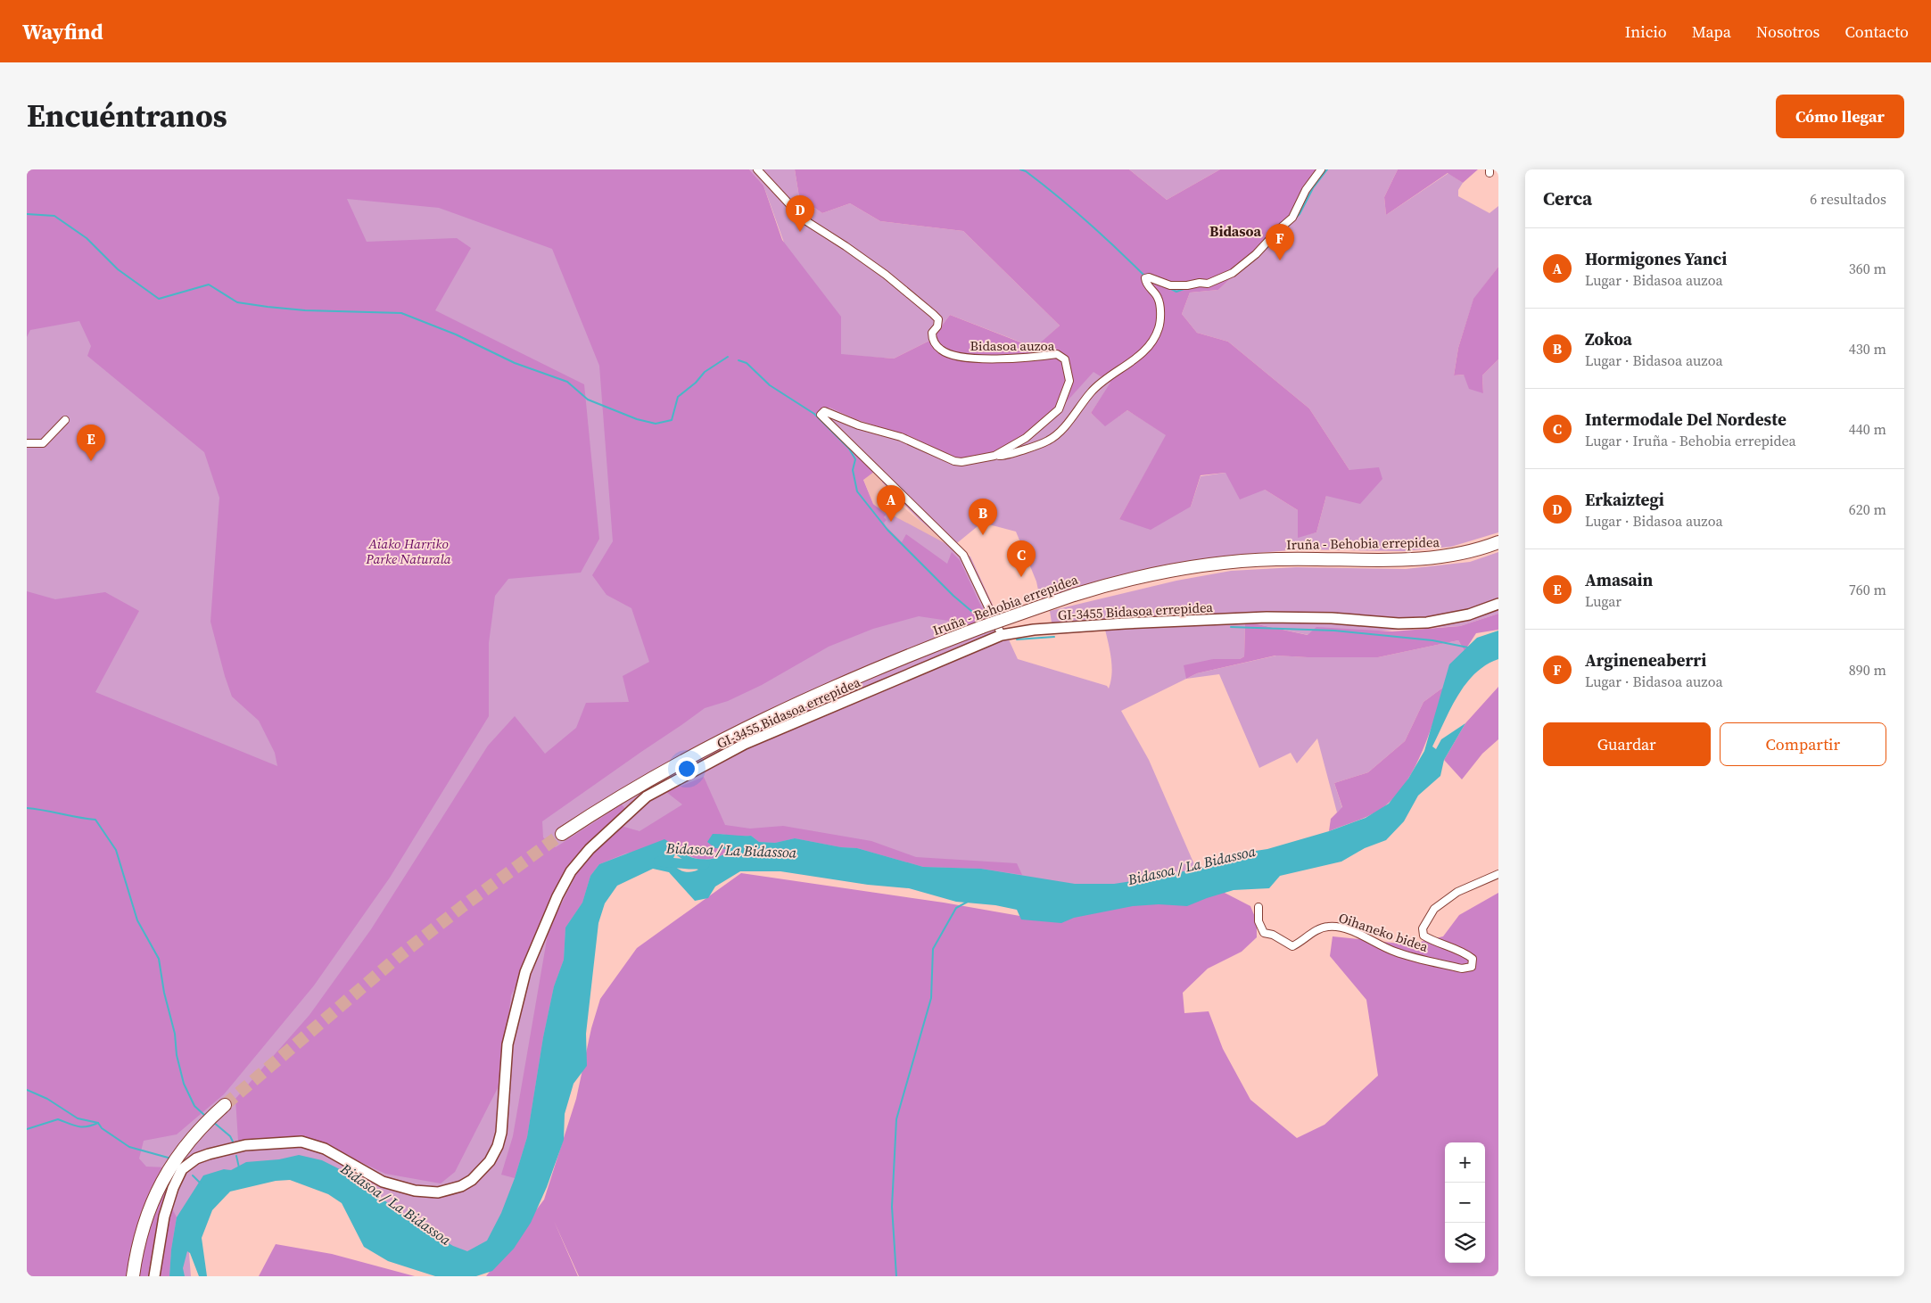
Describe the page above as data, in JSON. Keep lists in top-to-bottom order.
{
  "streets": {
    "highway": ["Iruña - Behobia errepidea"],
    "street": ["Bidasoa auzoa", "GI-3455 Bidasoa errepidea", "Oihaneko bidea"]
  },
  "crossings": [
    ["Bidasoa auzoa", "GI-3455 Bidasoa errepidea"]
  ],
  "districts": ["Bidasoa"],
  "water": ["Bidasoa / La Bidassoa"],
  "parks": ["Aiako Harriko Parke Naturala"],
  "page": {
    "header": "Wayfind",
    "nav": [
      "Inicio",
      "Mapa",
      "Nosotros",
      "Contacto"
    ],
    "title": "Encuéntranos",
    "buttons": [
      "Cómo llegar",
      ["Guardar", "Compartir"]
    ],
    "heading": ["Cerca", "6 resultados"],
    "pins": [
      "D",
      "F",
      "E",
      "A",
      "B",
      "C"
    ],
    "list": [
      {
        "mark": "A",
        "name": "Hormigones Yanci",
        "note": "Lugar · Bidasoa auzoa",
        "value": "360 m"
      },
      {
        "mark": "B",
        "name": "Zokoa",
        "note": "Lugar · Bidasoa auzoa",
        "value": "430 m"
      },
      {
        "mark": "C",
        "name": "Intermodale Del Nordeste",
        "note": "Lugar · Iruña - Behobia errepidea",
        "value": "440 m"
      },
      {
        "mark": "D",
        "name": "Erkaiztegi",
        "note": "Lugar · Bidasoa auzoa",
        "value": "620 m"
      },
      {
        "mark": "E",
        "name": "Amasain",
        "note": "Lugar",
        "value": "760 m"
      },
      {
        "mark": "F",
        "name": "Argineneaberri",
        "note": "Lugar · Bidasoa auzoa",
        "value": "890 m"
      }
    ],
    "map_buttons": ["+", "−"]
  }
}
